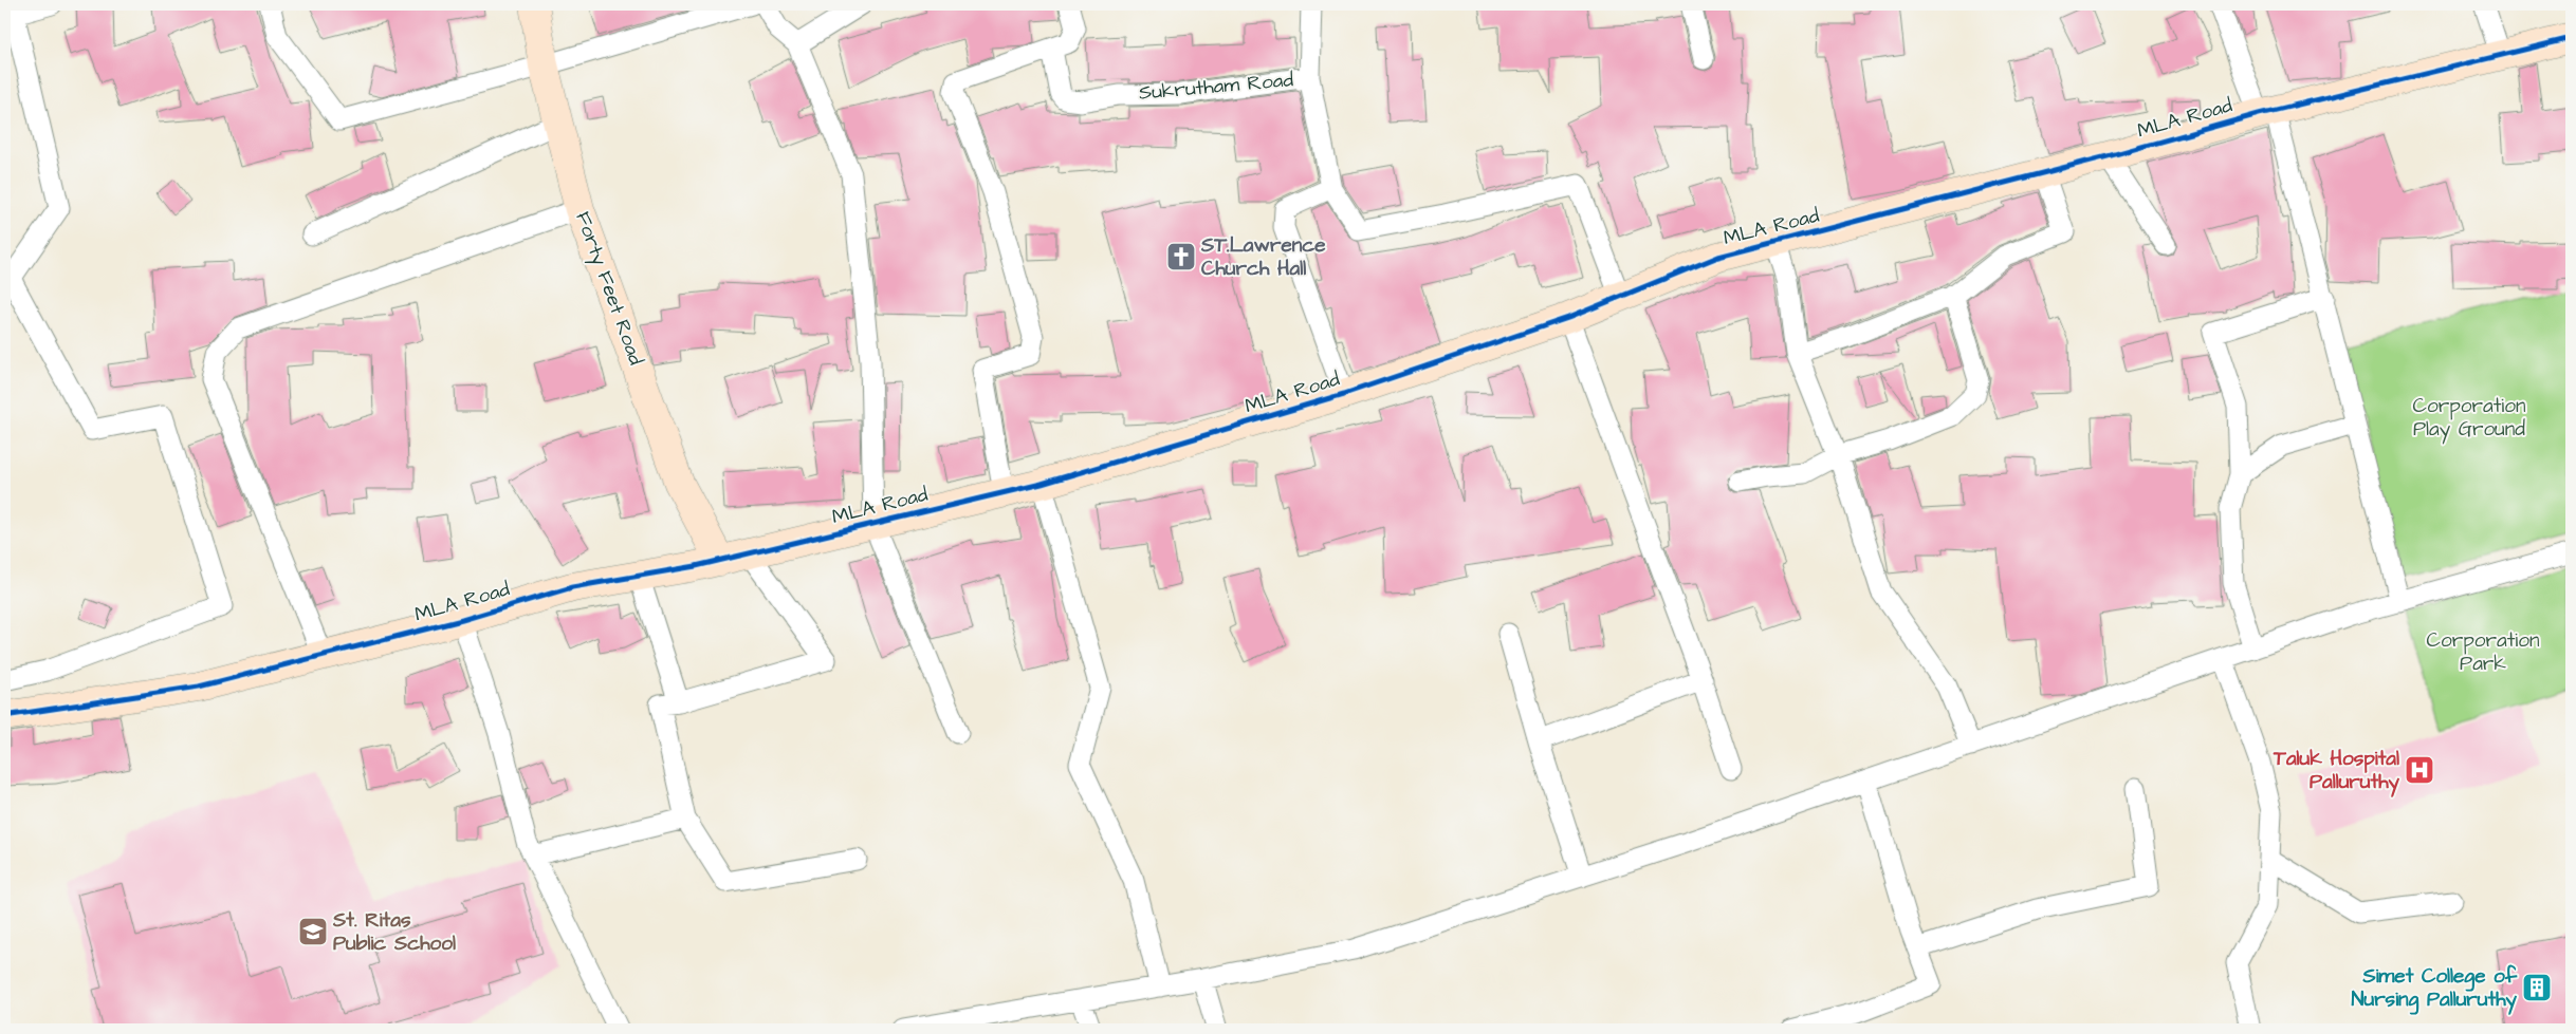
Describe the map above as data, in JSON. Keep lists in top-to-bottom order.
{
  "streets": {
    "street": ["Sukrutham Road", "MLA Road", "Forty Feet Road"]
  },
  "crossings": [
    ["MLA Road", "Forty Feet Road"]
  ],
  "parks": ["Corporation Play Ground", "Corporation Park"],
  "places": {
    "church": ["ST.Lawrence Church Hall"],
    "hospital": ["Taluk Hospital Palluruthy"],
    "school or university": ["St. Ritas Public School"],
    "building": ["Simet College of Nursing Palluruthy"]
  }
}
